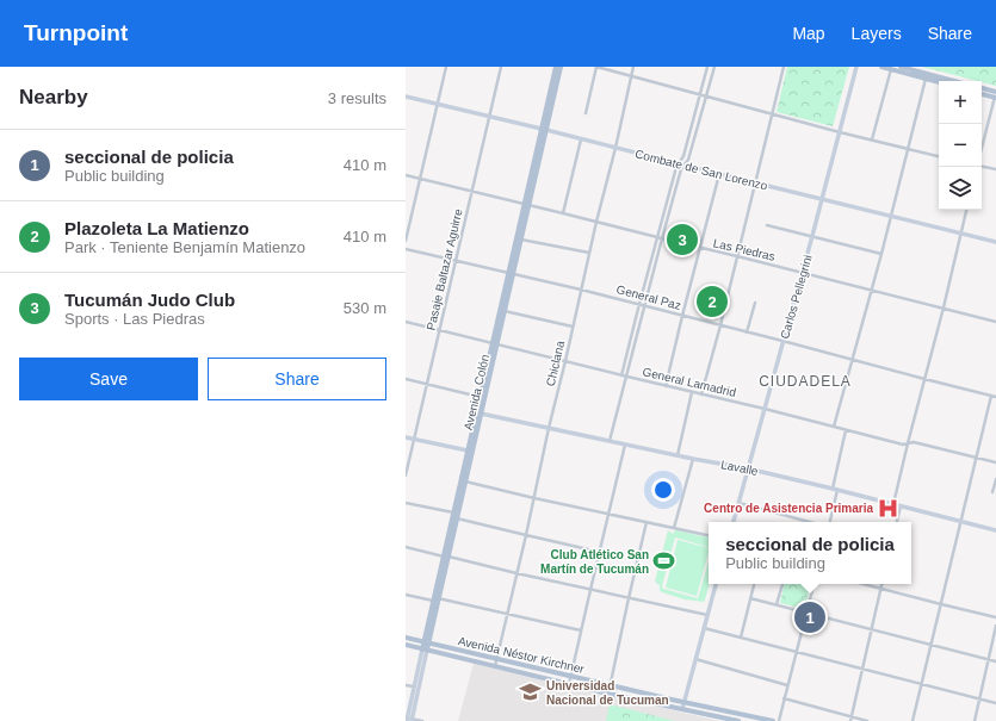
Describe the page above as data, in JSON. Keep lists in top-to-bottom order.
{
  "streets": {
    "main road": ["Avenida Colón", "Avenida Néstor Kirchner"],
    "street": [
      "Combate de San Lorenzo",
      "Las Piedras",
      "Pasaje Baltazar Aguirre",
      "General Paz",
      "Carlos Pellegrini",
      "Chiclana",
      "General Lamadrid",
      "Lavalle"
    ]
  },
  "crossings": [
    ["Combate de San Lorenzo", "Pasaje Baltazar Aguirre"],
    ["Combate de San Lorenzo", "Carlos Pellegrini"],
    ["Combate de San Lorenzo", "Chiclana"],
    ["Combate de San Lorenzo", "Avenida Colón"],
    ["Las Piedras", "Pasaje Baltazar Aguirre"],
    ["Las Piedras", "Carlos Pellegrini"],
    ["Las Piedras", "Chiclana"],
    ["Las Piedras", "Avenida Colón"],
    ["Pasaje Baltazar Aguirre", "General Paz"],
    ["Pasaje Baltazar Aguirre", "General Lamadrid"],
    ["General Paz", "Carlos Pellegrini"],
    ["General Paz", "Chiclana"],
    ["General Paz", "Avenida Colón"],
    ["Carlos Pellegrini", "General Lamadrid"],
    ["Carlos Pellegrini", "Lavalle"],
    ["Chiclana", "General Lamadrid"],
    ["Chiclana", "Lavalle"],
    ["Chiclana", "Avenida Néstor Kirchner"],
    ["General Lamadrid", "Avenida Colón"],
    ["Avenida Colón", "Lavalle"],
    ["Avenida Colón", "Avenida Néstor Kirchner"]
  ],
  "districts": ["CIUDADELA"],
  "places": {
    "hospital": ["Centro de Asistencia Primaria"],
    "sports": ["Club Atlético San Martín de Tucumán"],
    "school or university": ["Universidad Nacional de Tucuman"]
  },
  "page": {
    "header": "Turnpoint",
    "nav": ["Map", "Layers", "Share"],
    "heading": ["Nearby", "3 results"],
    "map_buttons": ["+", "−"],
    "list": [
      {
        "mark": "1",
        "name": "seccional de policia",
        "note": "Public building",
        "value": "410 m"
      },
      {
        "mark": "2",
        "name": "Plazoleta La Matienzo",
        "note": "Park · Teniente Benjamín Matienzo",
        "value": "410 m"
      },
      {
        "mark": "3",
        "name": "Tucumán Judo Club",
        "note": "Sports · Las Piedras",
        "value": "530 m"
      }
    ],
    "pins": ["3", "2", "1"],
    "buttons": ["Save", "Share"],
    "popup": ["seccional de policia", "Public building"]
  }
}
